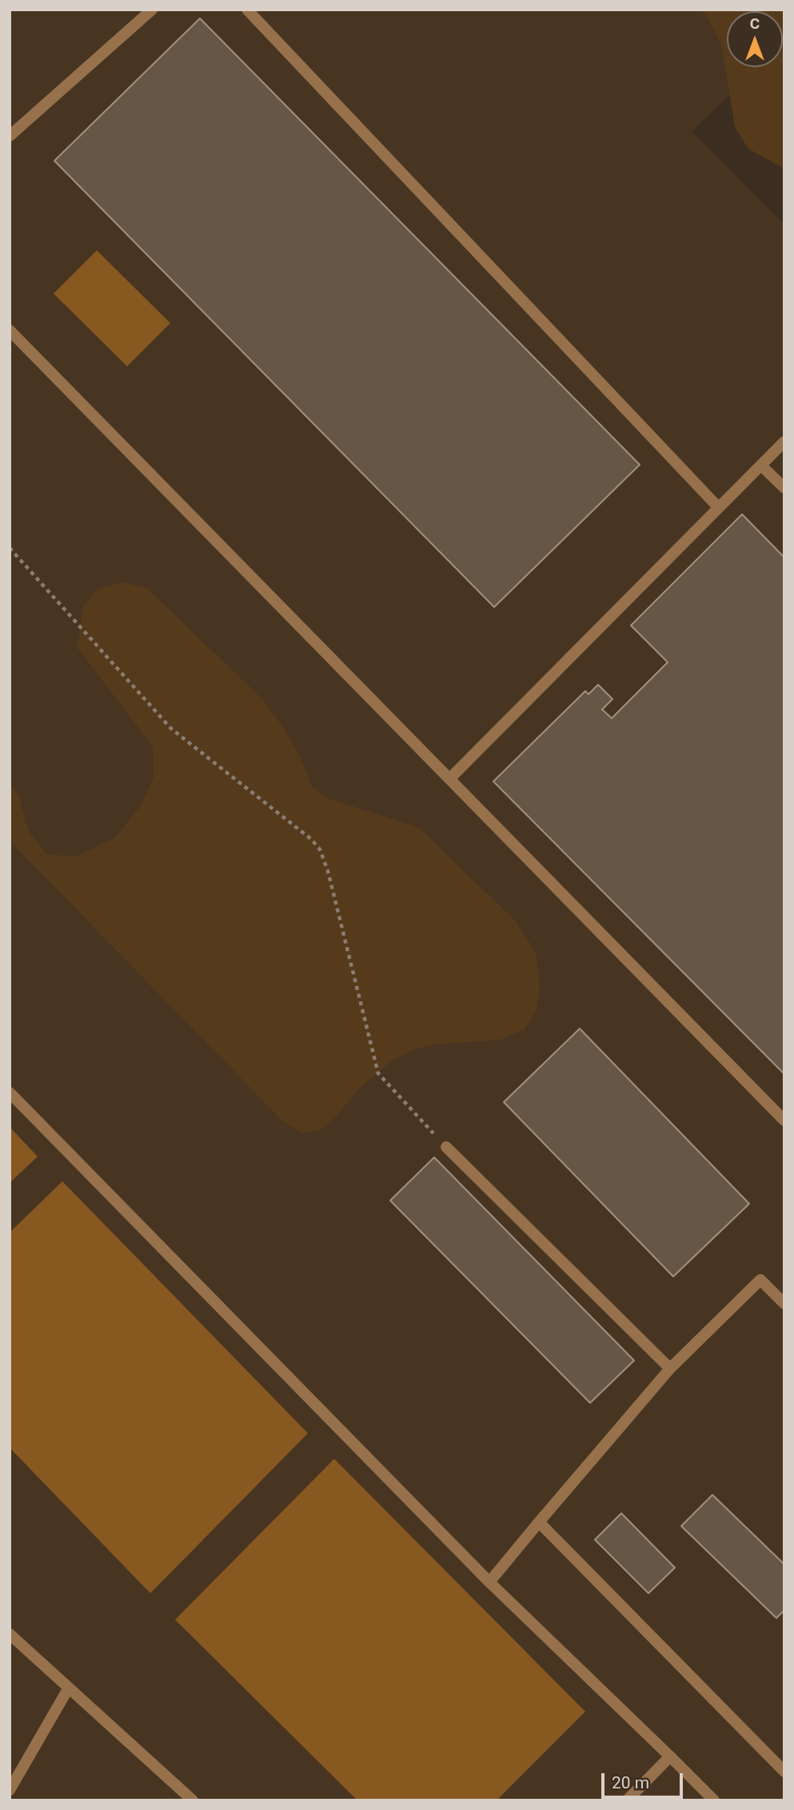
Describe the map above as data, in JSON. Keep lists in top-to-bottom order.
{
  "scale_bar": "20 m",
  "north": "top"
}
